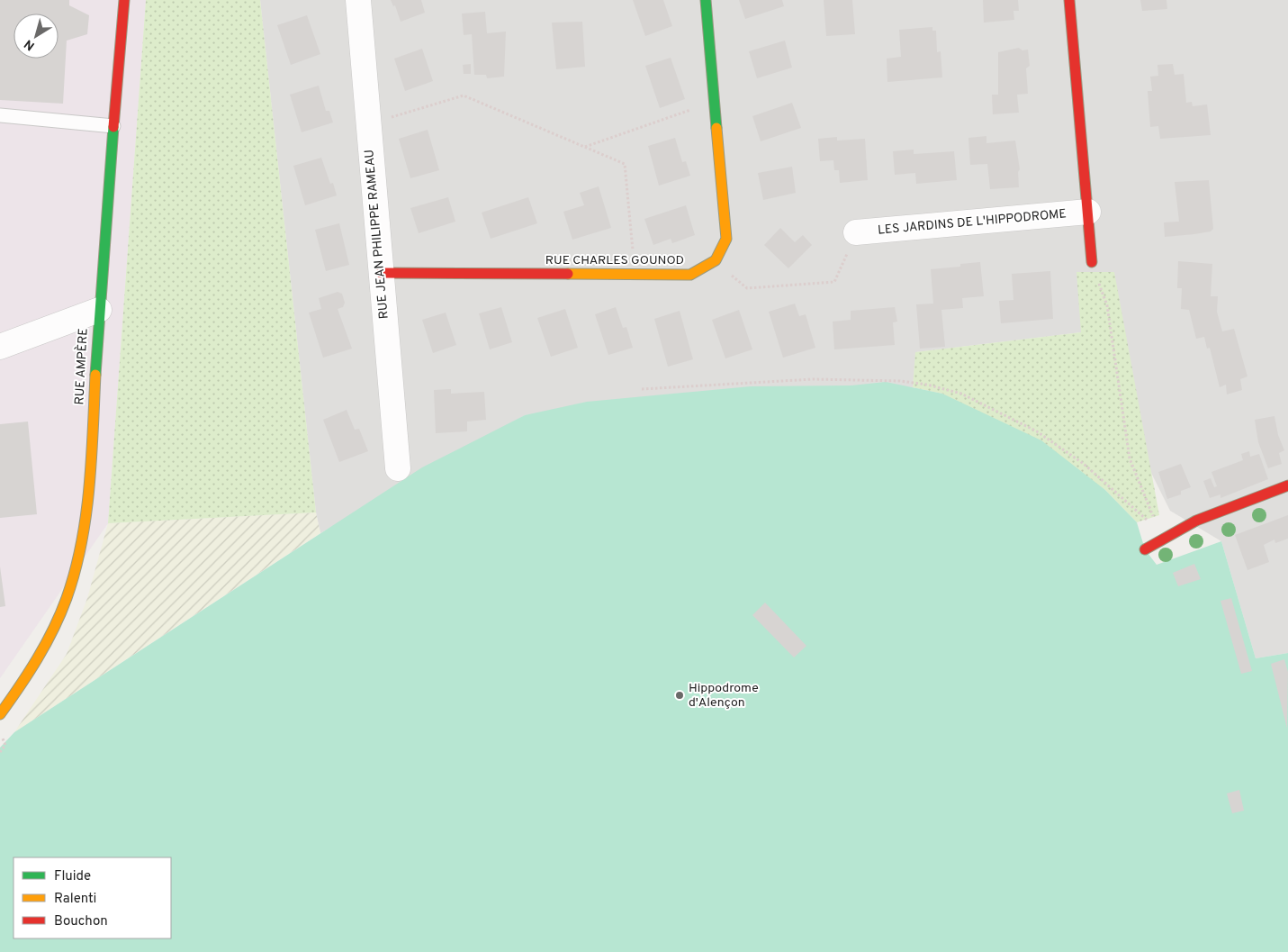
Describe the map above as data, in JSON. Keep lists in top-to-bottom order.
{
  "streets": {
    "street": [
      "LES JARDINS DE L'HIPPODROME",
      "RUE JEAN PHILIPPE RAMEAU",
      "RUE CHARLES GOUNOD",
      "RUE AMPÈRE"
    ]
  },
  "crossings": [
    ["RUE JEAN PHILIPPE RAMEAU", "RUE CHARLES GOUNOD"]
  ],
  "places": ["Hippodrome d'Alençon"],
  "legend": ["Fluide", "Ralenti", "Bouchon"],
  "north": "bottom left"
}
